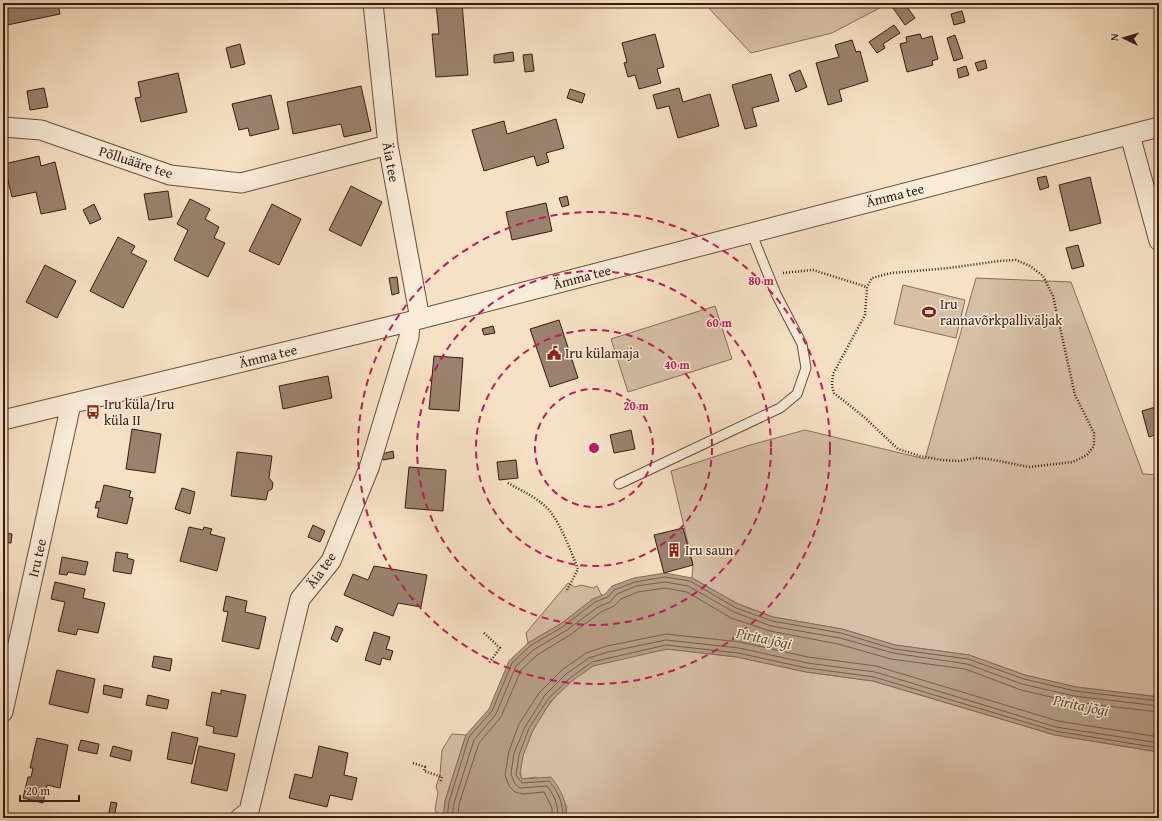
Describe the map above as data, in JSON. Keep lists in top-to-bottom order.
{
  "streets": {
    "street": [
      "Põlluääre tee",
      "Äia tee",
      "Ämma tee",
      "Iru tee"
    ]
  },
  "crossings": [
    ["Põlluääre tee", "Äia tee"],
    ["Äia tee", "Ämma tee"],
    ["Ämma tee", "Iru tee"]
  ],
  "water": ["Pirita jõgi"],
  "places": {
    "sports": ["Iru rannavõrkpalliväljak"],
    "public building": ["Iru külamaja"],
    "bus stop": ["Iru küla/Iru küla II"],
    "building": ["Iru saun"]
  },
  "scale_bar": "20 m",
  "north": "left",
  "rings": [
    "80 m",
    "60 m",
    "40 m",
    "20 m"
  ]
}
